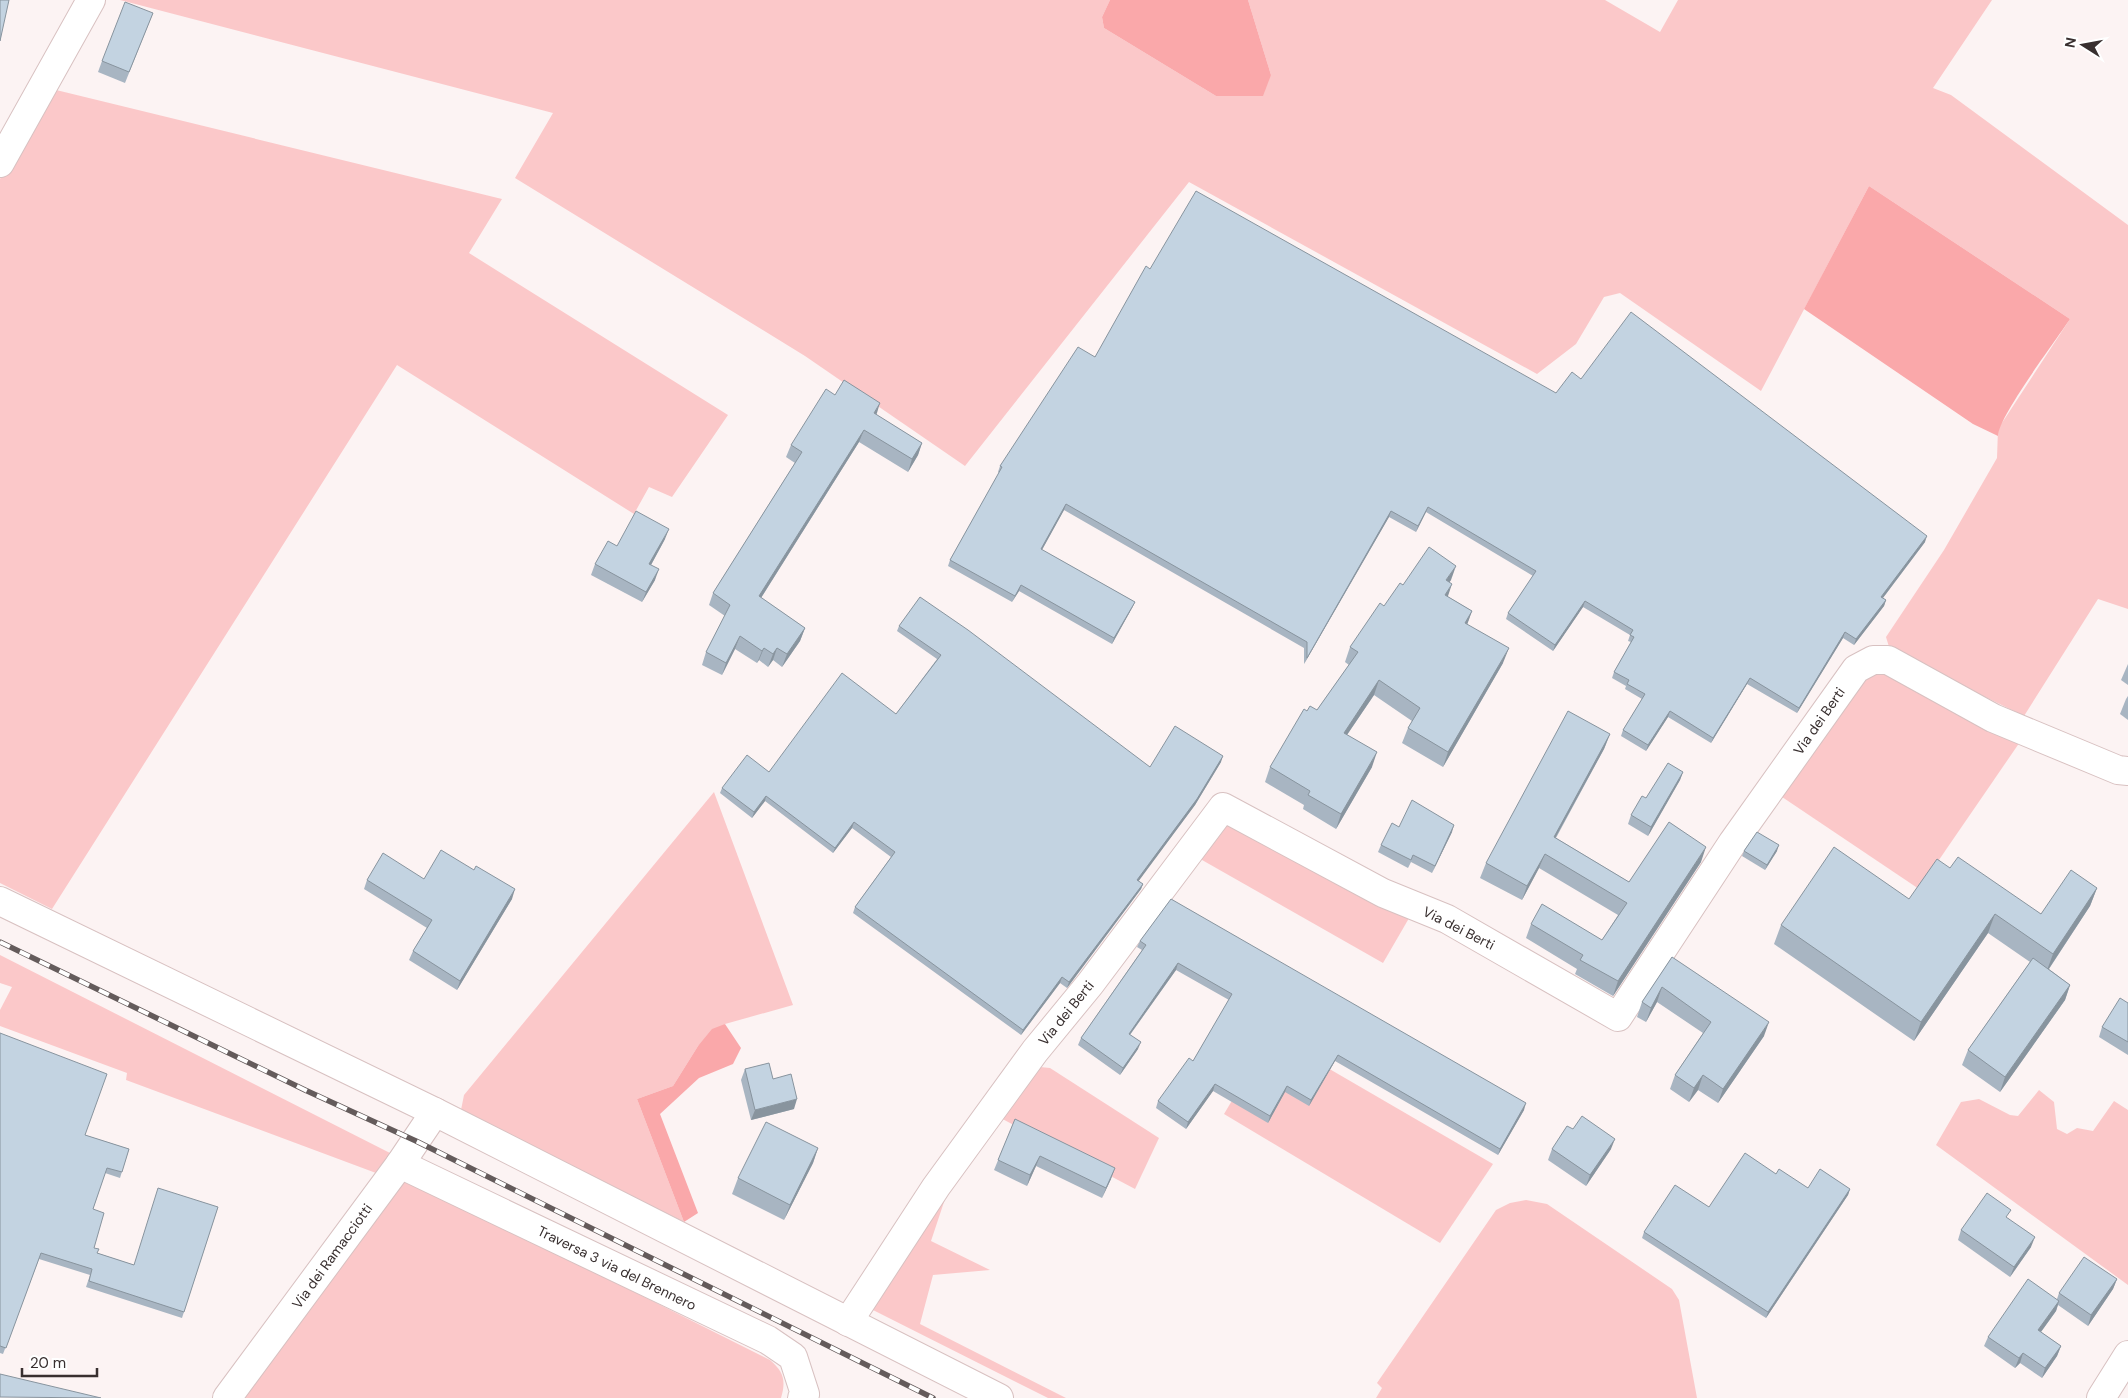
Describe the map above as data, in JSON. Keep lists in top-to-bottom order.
{
  "streets": {
    "street": ["Via dei Berti", "Via dei Ramacciotti", "Traversa 3 via del Brennero"]
  },
  "crossings": [
    ["Via dei Ramacciotti", "Traversa 3 via del Brennero"]
  ],
  "scale_bar": "20 m",
  "north": "left"
}
